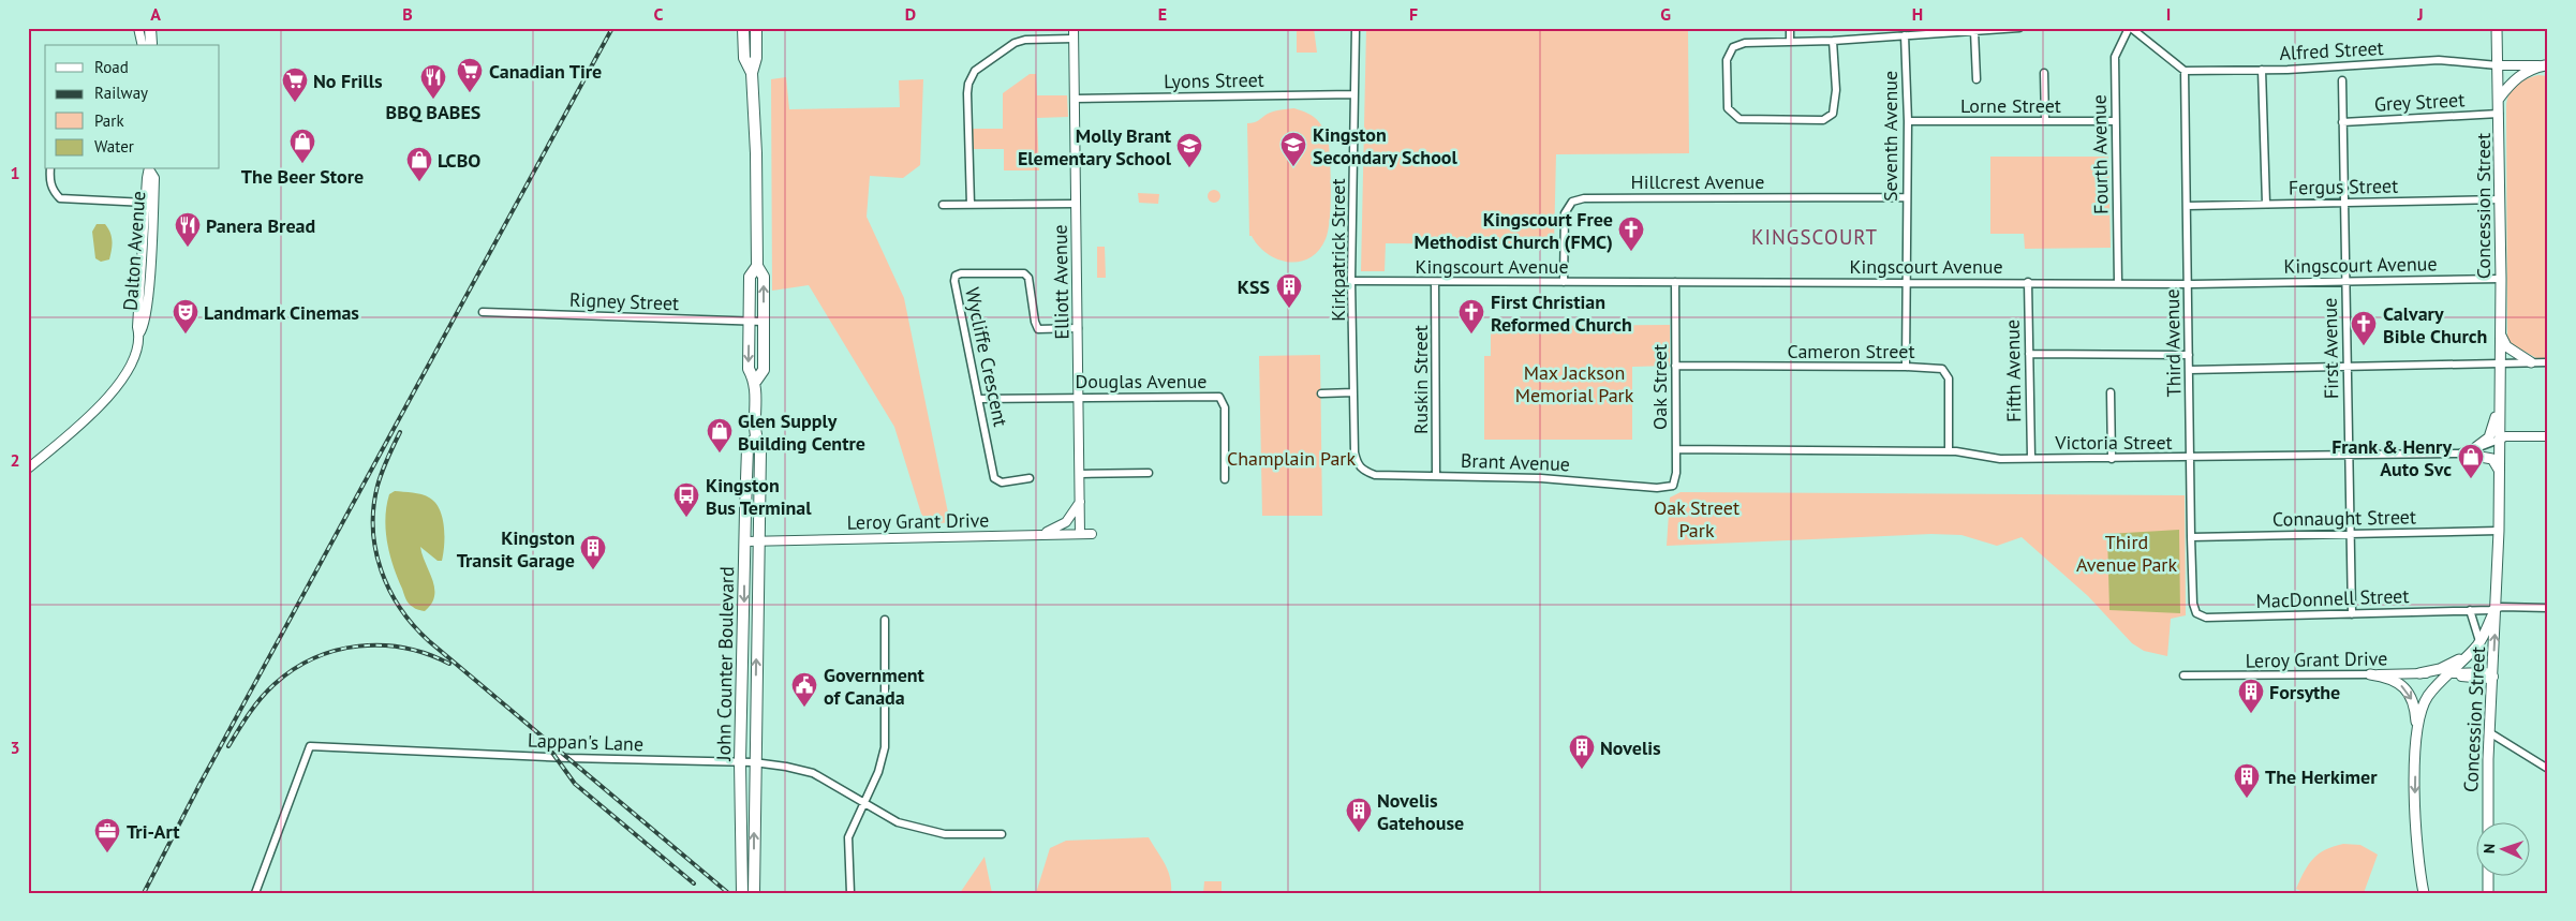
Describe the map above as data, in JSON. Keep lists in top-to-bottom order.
{
  "streets": {
    "main road": ["Concession Street", "John Counter Boulevard"],
    "street": [
      "Alfred Street",
      "Lyons Street",
      "Grey Street",
      "Lorne Street",
      "Seventh Avenue",
      "Fourth Avenue",
      "Hillcrest Avenue",
      "Fergus Street",
      "Kirkpatrick Street",
      "Dalton Avenue",
      "Kingscourt Avenue",
      "Elliott Avenue",
      "Rigney Street",
      "Third Avenue",
      "First Avenue",
      "Cameron Street",
      "Wycliffe Crescent",
      "Fifth Avenue",
      "Ruskin Street",
      "Douglas Avenue",
      "Oak Street",
      "Victoria Street",
      "Brant Avenue",
      "Connaught Street",
      "Leroy Grant Drive",
      "MacDonnell Street",
      "Lappan's Lane"
    ]
  },
  "crossings": [
    ["Alfred Street", "Concession Street"],
    ["Alfred Street", "Third Avenue"],
    ["Lyons Street", "Kirkpatrick Street"],
    ["Lyons Street", "Elliott Avenue"],
    ["Grey Street", "Concession Street"],
    ["Grey Street", "First Avenue"],
    ["Lorne Street", "Seventh Avenue"],
    ["Lorne Street", "Fourth Avenue"],
    ["Seventh Avenue", "Hillcrest Avenue"],
    ["Seventh Avenue", "Kingscourt Avenue"],
    ["Seventh Avenue", "Cameron Street"],
    ["Fourth Avenue", "Kingscourt Avenue"],
    ["Hillcrest Avenue", "Kingscourt Avenue"],
    ["Fergus Street", "Concession Street"],
    ["Fergus Street", "Third Avenue"],
    ["Fergus Street", "First Avenue"],
    ["Concession Street", "Kingscourt Avenue"],
    ["Concession Street", "Victoria Street"],
    ["Concession Street", "Connaught Street"],
    ["Concession Street", "Leroy Grant Drive"],
    ["Concession Street", "MacDonnell Street"],
    ["Kirkpatrick Street", "Kingscourt Avenue"],
    ["Kirkpatrick Street", "Brant Avenue"],
    ["Kingscourt Avenue", "Third Avenue"],
    ["Kingscourt Avenue", "First Avenue"],
    ["Kingscourt Avenue", "Fifth Avenue"],
    ["Kingscourt Avenue", "Ruskin Street"],
    ["Kingscourt Avenue", "Oak Street"],
    ["Elliott Avenue", "Wycliffe Crescent"],
    ["Elliott Avenue", "Douglas Avenue"],
    ["Elliott Avenue", "Leroy Grant Drive"],
    ["Rigney Street", "John Counter Boulevard"],
    ["Third Avenue", "Victoria Street"],
    ["Third Avenue", "Connaught Street"],
    ["Third Avenue", "MacDonnell Street"],
    ["First Avenue", "Victoria Street"],
    ["First Avenue", "Connaught Street"],
    ["First Avenue", "MacDonnell Street"],
    ["Cameron Street", "Oak Street"],
    ["Cameron Street", "Victoria Street"],
    ["Wycliffe Crescent", "Douglas Avenue"],
    ["Fifth Avenue", "Victoria Street"],
    ["Ruskin Street", "Brant Avenue"],
    ["Oak Street", "Victoria Street"],
    ["Oak Street", "Brant Avenue"],
    ["Leroy Grant Drive", "John Counter Boulevard"],
    ["John Counter Boulevard", "Lappan's Lane"]
  ],
  "districts": ["KINGSCOURT"],
  "parks": [
    "Max Jackson Memorial Park",
    "Champlain Park",
    "Oak Street Park",
    "Third Avenue Park"
  ],
  "places": {
    "supermarket": ["Canadian Tire", "No Frills"],
    "restaurant": ["BBQ BABES", "Panera Bread"],
    "shop": [
      "The Beer Store",
      "LCBO",
      "Glen Supply Building Centre",
      "Frank & Henry Auto Svc"
    ],
    "school or university": ["Kingston Secondary School", "Molly Brant Elementary School"],
    "church": ["Kingscourt Free Methodist Church (FMC)", "First Christian Reformed Church", "Calvary Bible Church"],
    "building": [
      "KSS",
      "Kingston Transit Garage",
      "Forsythe",
      "Novelis",
      "The Herkimer",
      "Novelis Gatehouse"
    ],
    "theatre": ["Landmark Cinemas"],
    "bus stop": ["Kingston Bus Terminal"],
    "public building": ["Government of Canada"],
    "office": ["Tri-Art"]
  },
  "legend": [
    "Road",
    "Railway",
    "Park",
    "Water"
  ],
  "north": "left",
  "grid": {
    "columns": [
      "A",
      "B",
      "C",
      "D",
      "E",
      "F",
      "G",
      "H",
      "I",
      "J"
    ],
    "rows": ["1", "2", "3"]
  }
}
